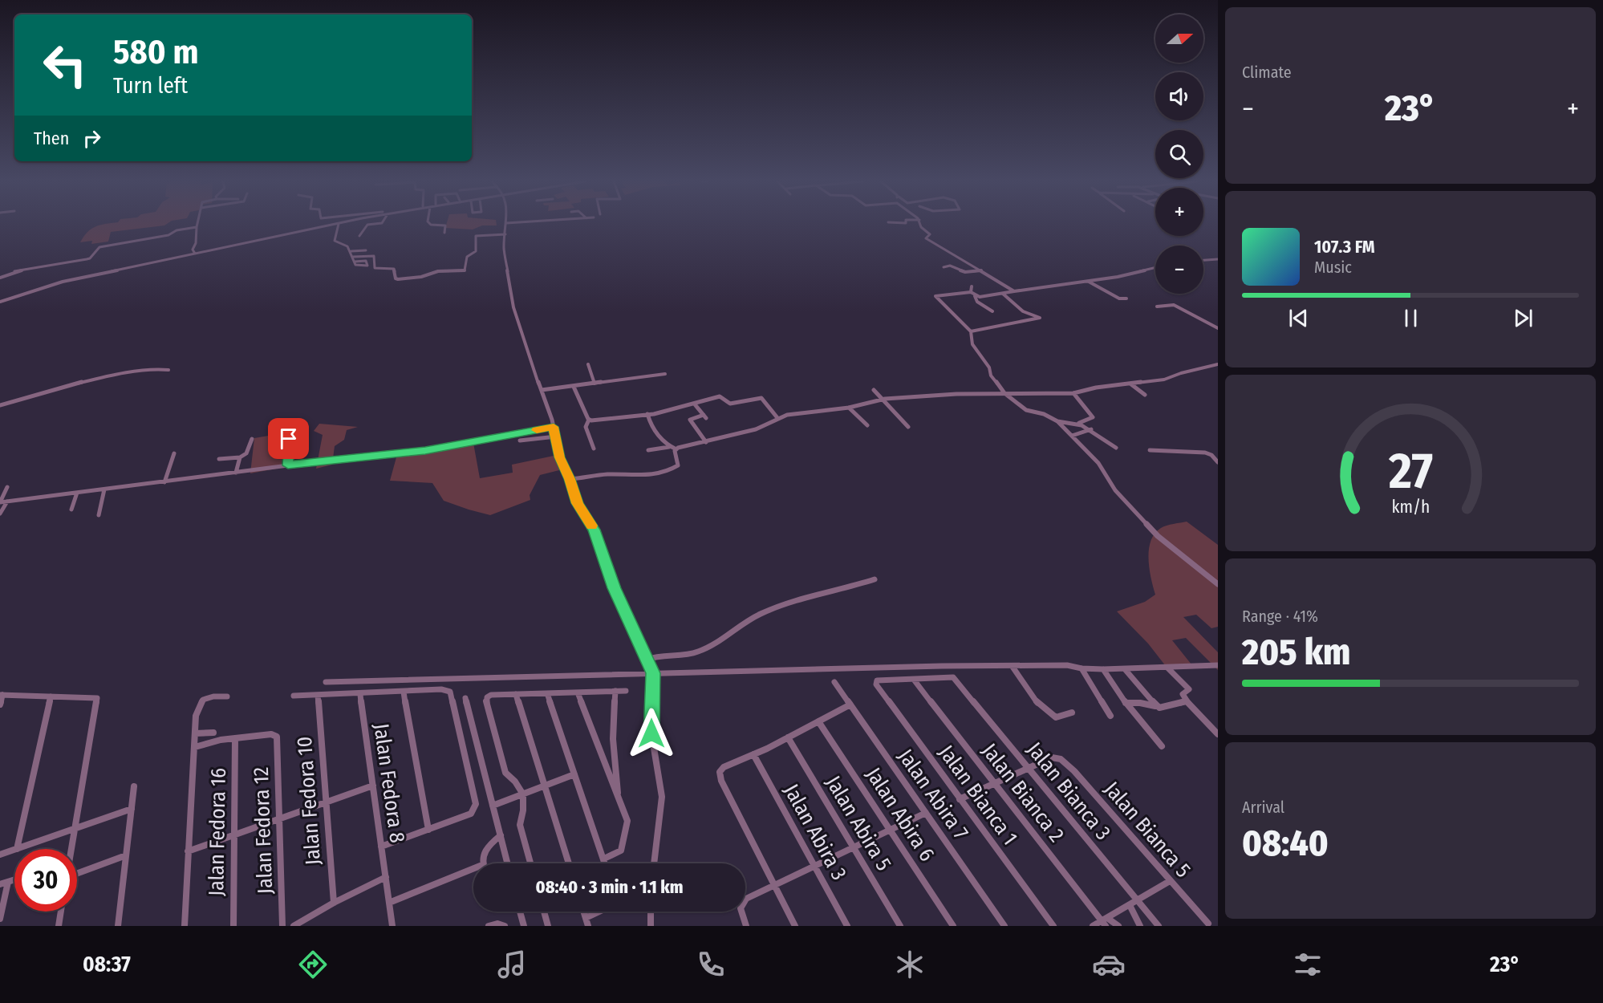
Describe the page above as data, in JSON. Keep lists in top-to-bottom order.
{
  "streets": {
    "street": [
      "Jalan Fedora 8",
      "Jalan Bianca 3",
      "Jalan Bianca 2",
      "Jalan Abira 7",
      "Jalan Bianca 1",
      "Jalan Fedora 10",
      "Jalan Abira 6",
      "Jalan Abira 5",
      "Jalan Bianca 5",
      "Jalan Fedora 12",
      "Jalan Fedora 16",
      "Jalan Abira 3"
    ]
  },
  "crossings": [
    ["Jalan Bianca 3", "Jalan Bianca 2"],
    ["Jalan Bianca 3", "Jalan Bianca 1"],
    ["Jalan Bianca 2", "Jalan Bianca 1"],
    ["Jalan Fedora 12", "Jalan Fedora 16"]
  ],
  "north": "right",
  "page": {
    "tile": [
      "Climate",
      ["Range · 41%", "205 km"],
      ["Arrival", "08:40"]
    ],
    "map_buttons": ["+", "−"],
    "turn": ["580 m", "Turn left"],
    "heat": ["−", "23°", "+"],
    "then": "Then",
    "song": ["107.3 FM", "Music"],
    "limit": "30",
    "trip": "08:40 · 3 min · 1.1 km",
    "tabs": ["08:37", "23°"],
    "gauge": ["27", "km/h"]
  }
}
